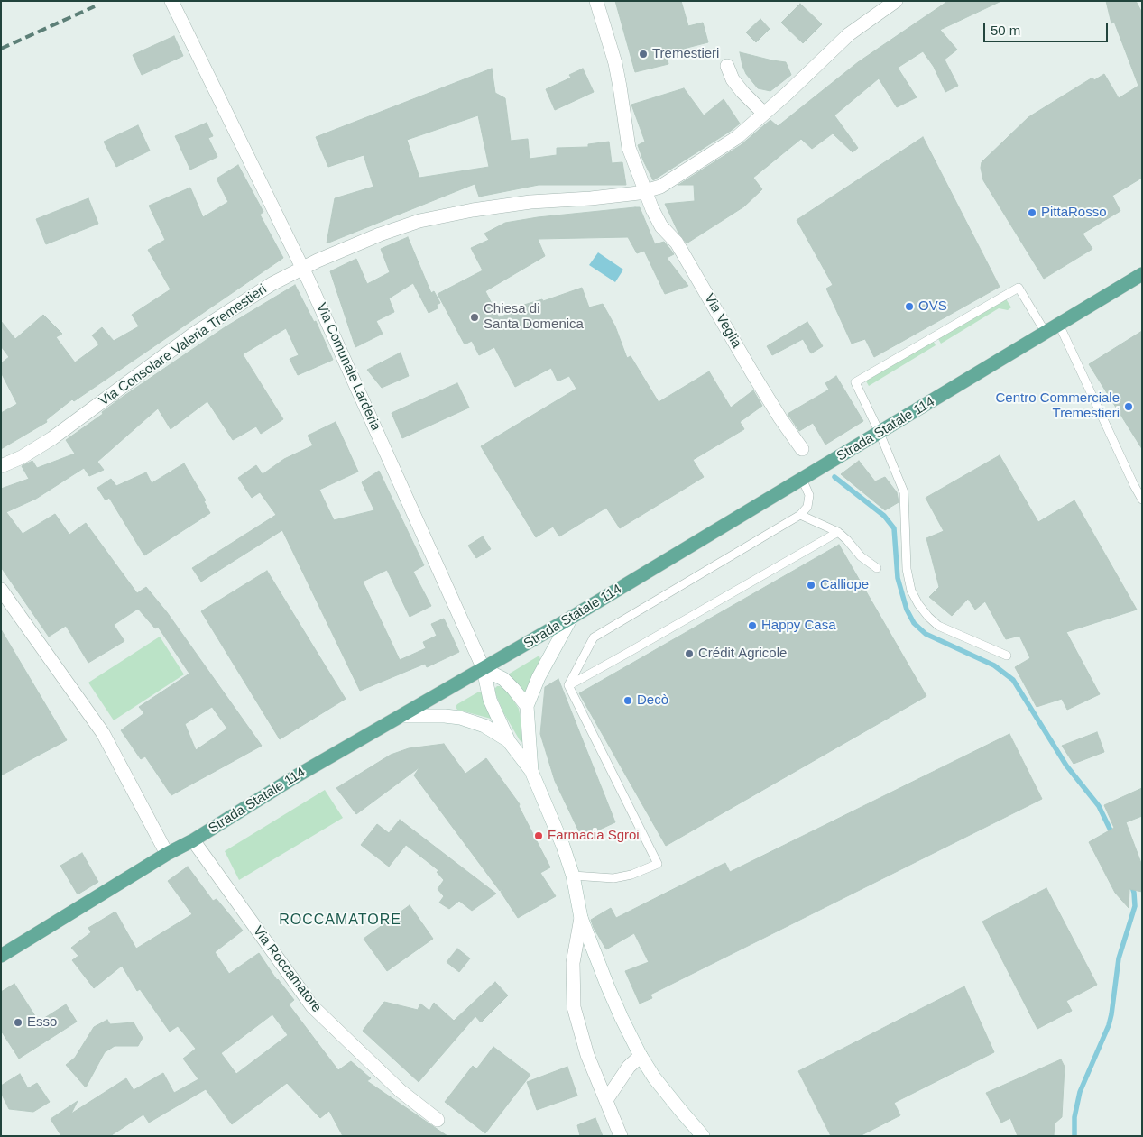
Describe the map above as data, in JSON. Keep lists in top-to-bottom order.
{
  "streets": {
    "main road": ["Strada Statale 114"],
    "street": [
      "Via Veglia",
      "Via Consolare Valeria Tremestieri",
      "Via Comunale Larderia",
      "Via Roccamatore"
    ]
  },
  "crossings": [
    ["Via Veglia", "Via Consolare Valeria Tremestieri"],
    ["Via Consolare Valeria Tremestieri", "Via Comunale Larderia"],
    ["Via Comunale Larderia", "Strada Statale 114"],
    ["Strada Statale 114", "Via Roccamatore"]
  ],
  "districts": ["ROCCAMATORE"],
  "places": [
    "Tremestieri",
    "PittaRosso",
    "OVS",
    "Chiesa di Santa Domenica",
    "Centro Commerciale Tremestieri",
    "Calliope",
    "Happy Casa",
    "Crédit Agricole",
    "Decò",
    "Farmacia Sgroi",
    "Esso"
  ],
  "scale_bar": "50 m"
}
